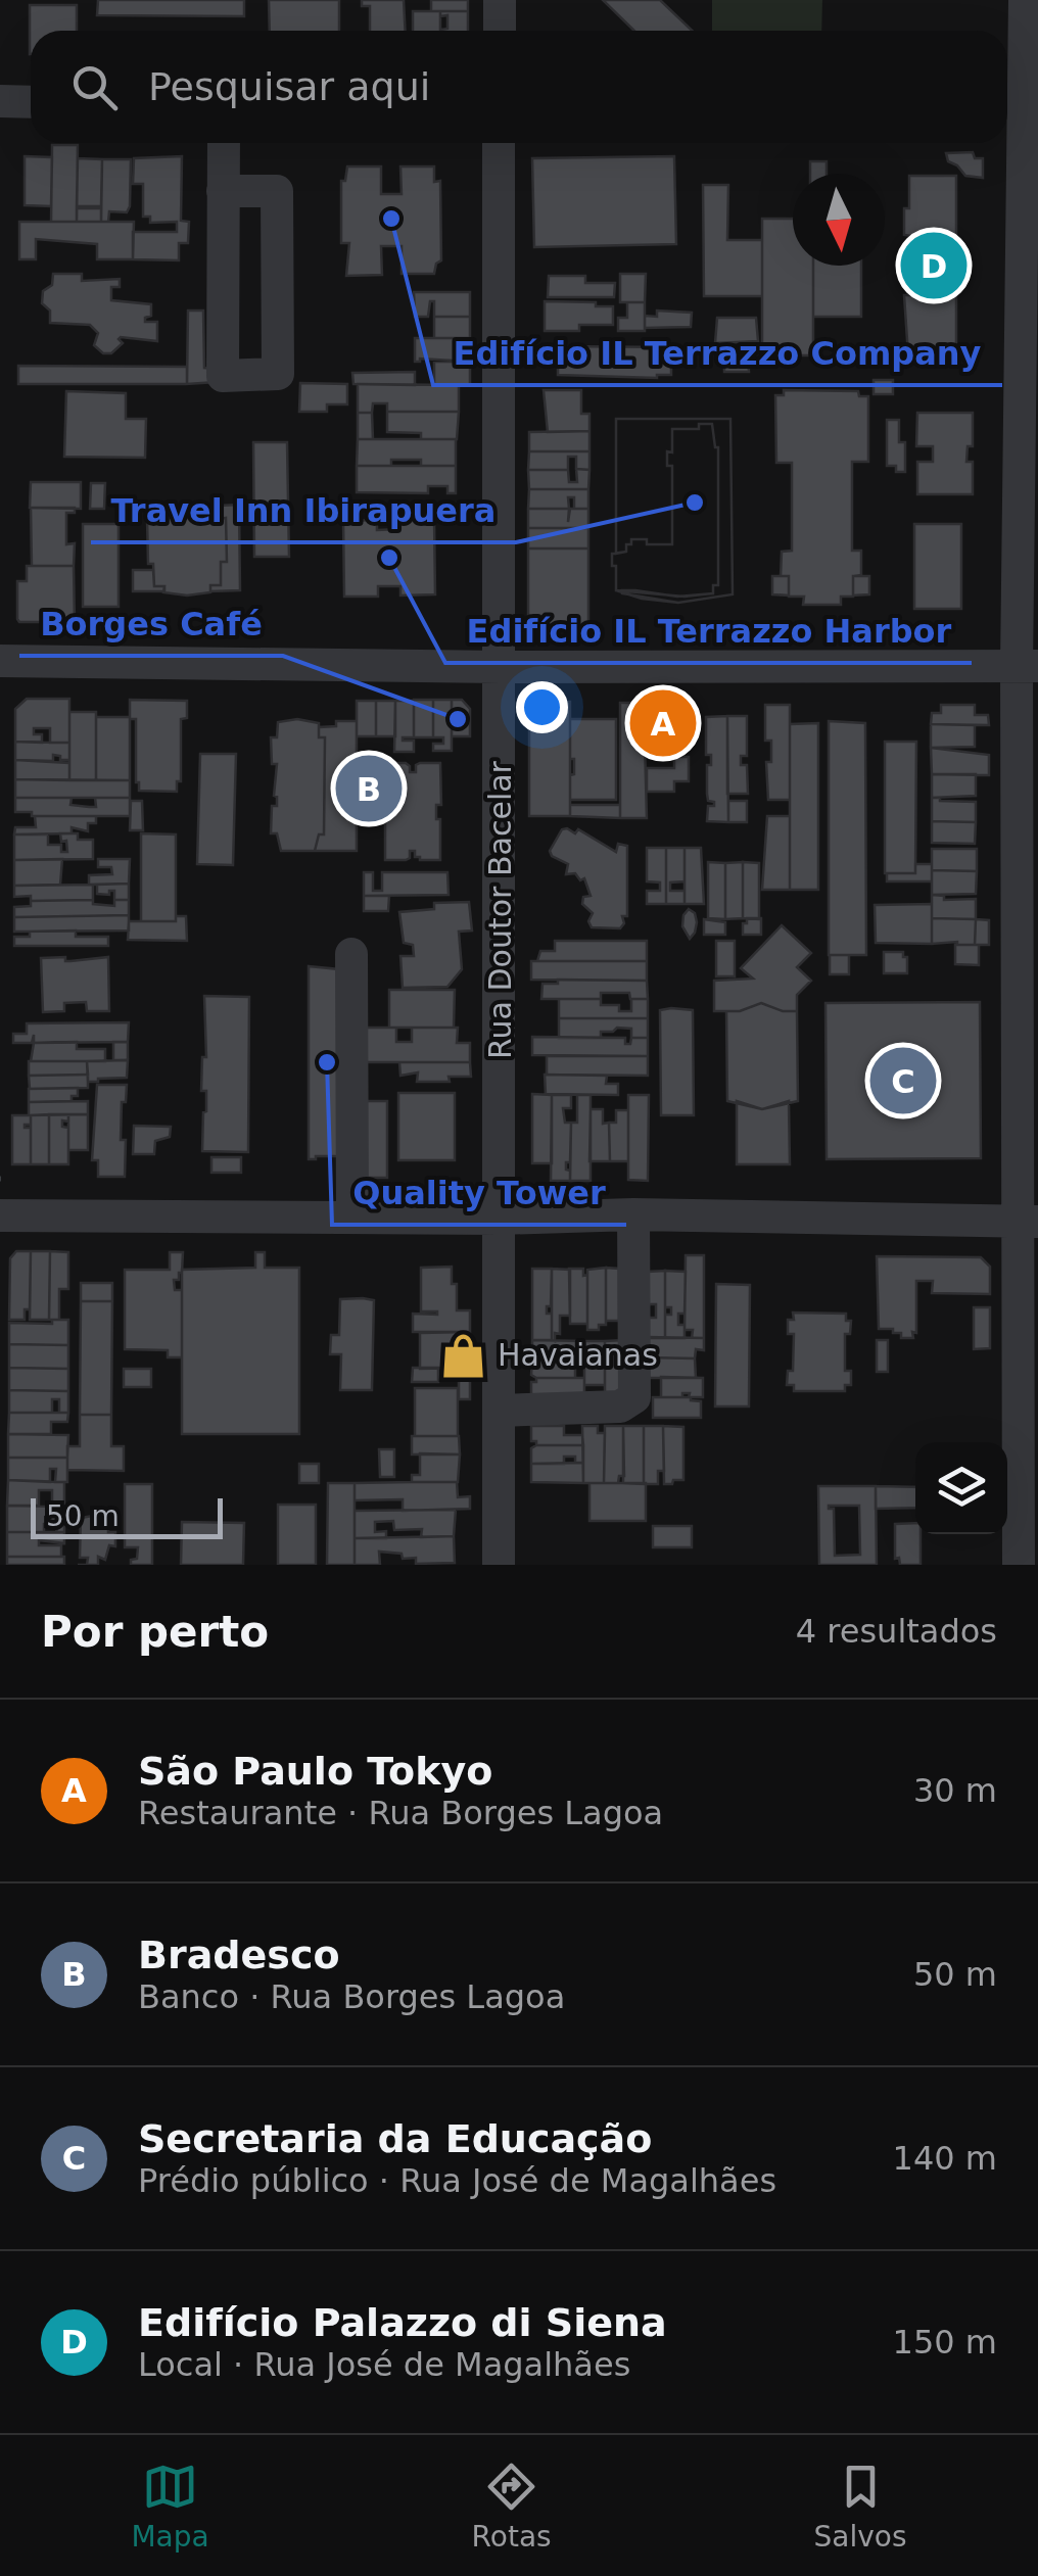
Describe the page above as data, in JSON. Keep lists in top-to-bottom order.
{
  "streets": {
    "street": ["Rua Doutor Bacelar"]
  },
  "places": {
    "other": [
      "Edifício IL Terrazzo Company",
      "Travel Inn Ibirapuera",
      "Edifício IL Terrazzo Harbor",
      "Borges Café",
      "Quality Tower"
    ],
    "shop": ["Havaianas"]
  },
  "scale_bar": "50 m",
  "north": "bottom",
  "page": {
    "search": "Pesquisar aqui",
    "pins": [
      "D",
      "A",
      "B",
      "C"
    ],
    "scale": "50 m",
    "heading": ["Por perto", "4 resultados"],
    "list": [
      {
        "mark": "A",
        "name": "São Paulo Tokyo",
        "note": "Restaurante · Rua Borges Lagoa",
        "value": "30 m"
      },
      {
        "mark": "B",
        "name": "Bradesco",
        "note": "Banco · Rua Borges Lagoa",
        "value": "50 m"
      },
      {
        "mark": "C",
        "name": "Secretaria da Educação",
        "note": "Prédio público · Rua José de Magalhães",
        "value": "140 m"
      },
      {
        "mark": "D",
        "name": "Edifício Palazzo di Siena",
        "note": "Local · Rua José de Magalhães",
        "value": "150 m"
      }
    ],
    "nav": ["Mapa", "Rotas", "Salvos"]
  }
}
